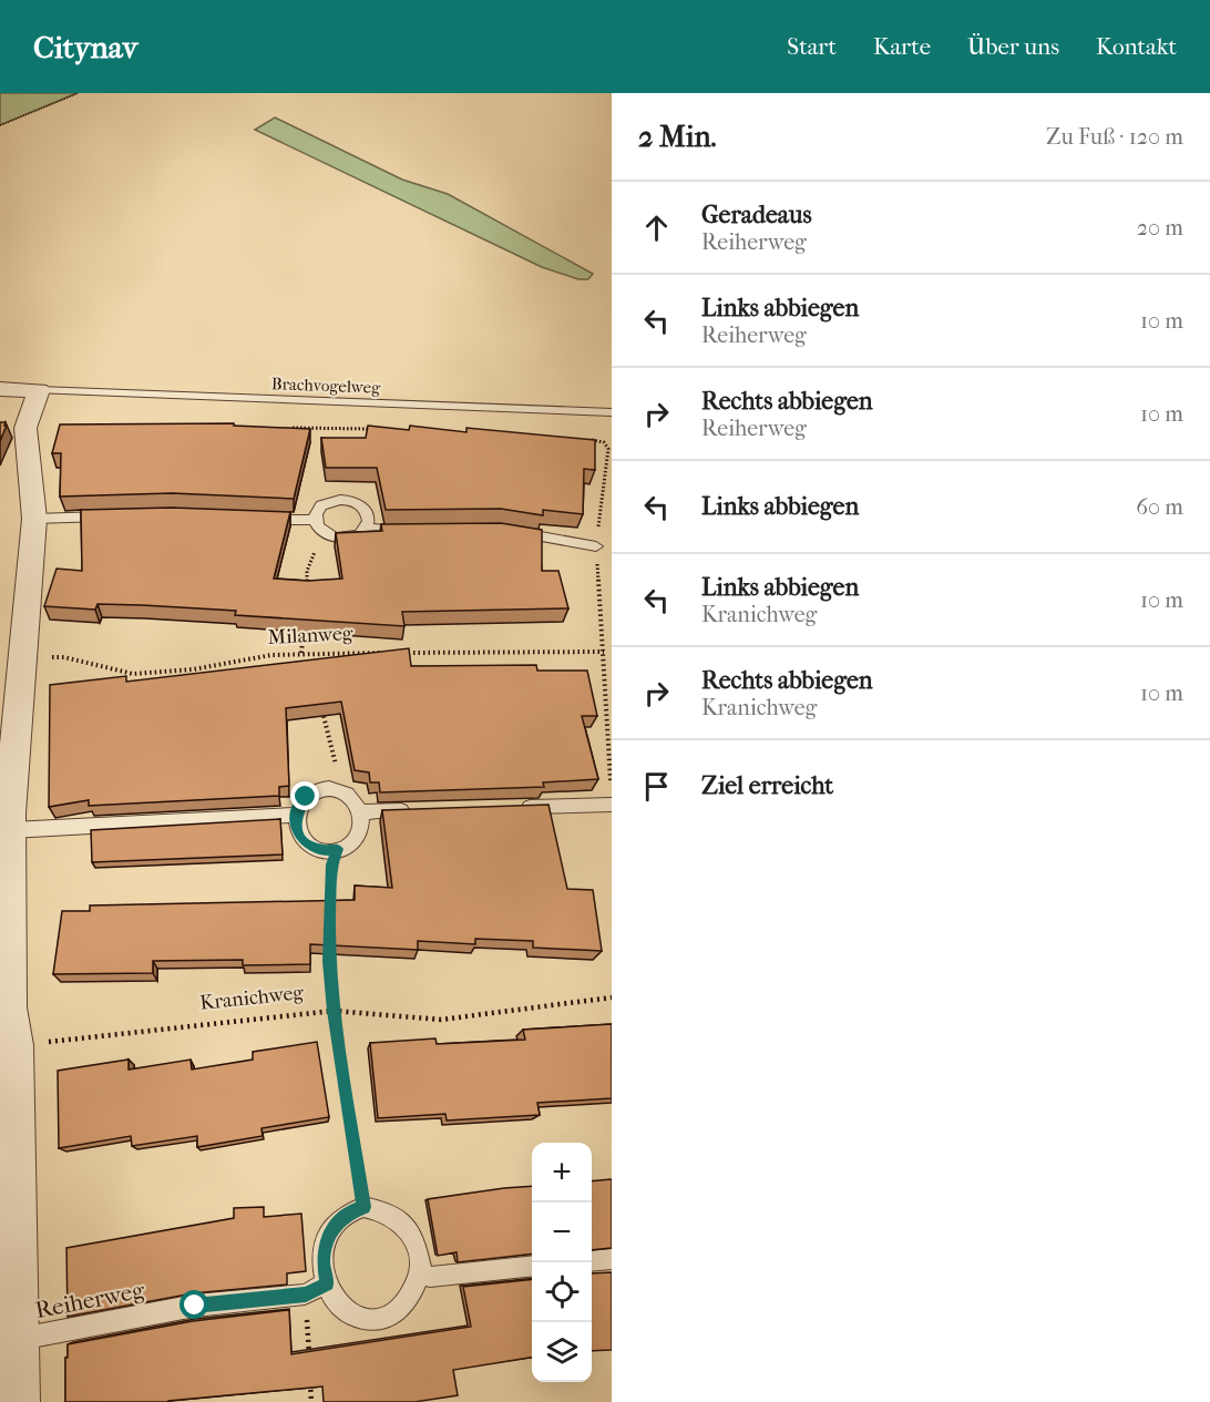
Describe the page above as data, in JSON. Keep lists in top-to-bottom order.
{
  "streets": {
    "lane": ["Brachvogelweg", "Reiherweg"],
    "path": ["Milanweg", "Kranichweg"]
  },
  "page": {
    "header": "Citynav",
    "nav": [
      "Start",
      "Karte",
      "Über uns",
      "Kontakt"
    ],
    "heading": ["2 Min.", "Zu Fuß · 120 m"],
    "list": [
      ["Geradeaus", "Reiherweg", "20 m"],
      ["Links abbiegen", "Reiherweg", "10 m"],
      ["Rechts abbiegen", "Reiherweg", "10 m"],
      ["Links abbiegen", "60 m"],
      ["Links abbiegen", "Kranichweg", "10 m"],
      ["Rechts abbiegen", "Kranichweg", "10 m"],
      "Ziel erreicht"
    ],
    "map_buttons": ["+", "−"]
  }
}
